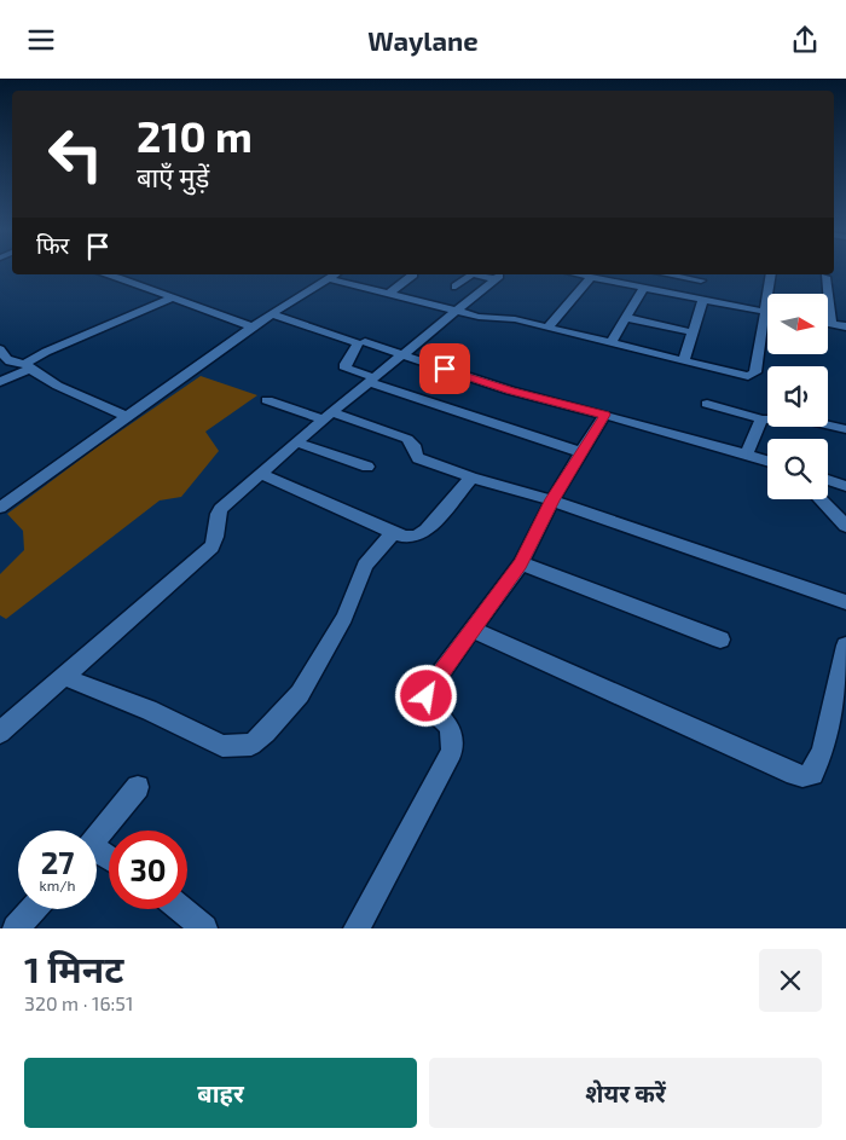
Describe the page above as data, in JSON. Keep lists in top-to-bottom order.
{
  "north": "right",
  "page": {
    "header": "Waylane",
    "turn": ["210 m", "बाएँ मुड़ें"],
    "then": "फिर",
    "speed": "27 km/h",
    "limit": "30",
    "heading": ["1 मिनट", "320 m · 16:51"],
    "buttons": ["बाहर", "शेयर करें"]
  }
}
